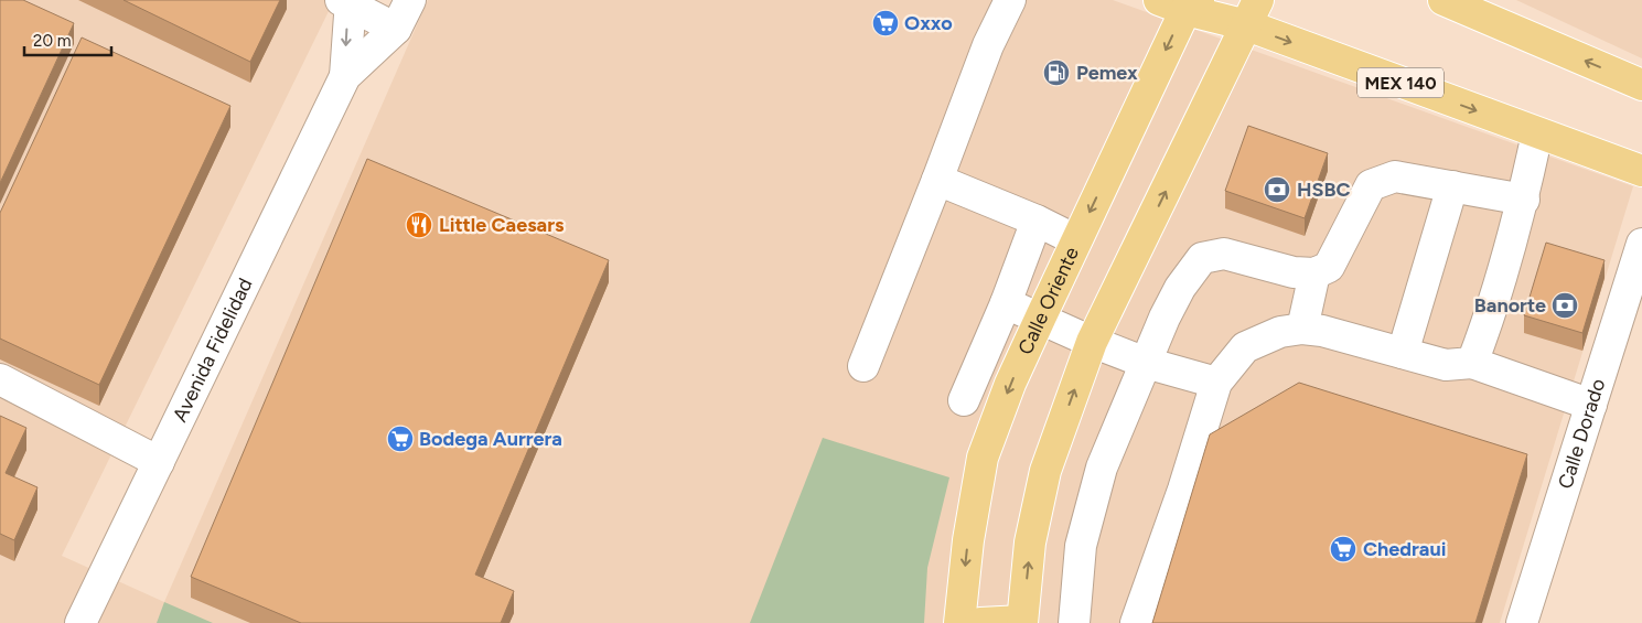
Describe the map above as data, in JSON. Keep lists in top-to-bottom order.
{
  "streets": {
    "main road": ["MEX 140", "Calle Oriente"],
    "street": ["Avenida Fidelidad", "Calle Dorado"]
  },
  "crossings": [
    ["MEX 140", "Calle Oriente"]
  ],
  "places": {
    "supermarket": ["Oxxo", "Bodega Aurrera", "Chedraui"],
    "fuel station": ["Pemex"],
    "bank": ["HSBC", "Banorte"],
    "restaurant": ["Little Caesars"]
  },
  "scale_bar": "20 m"
}
